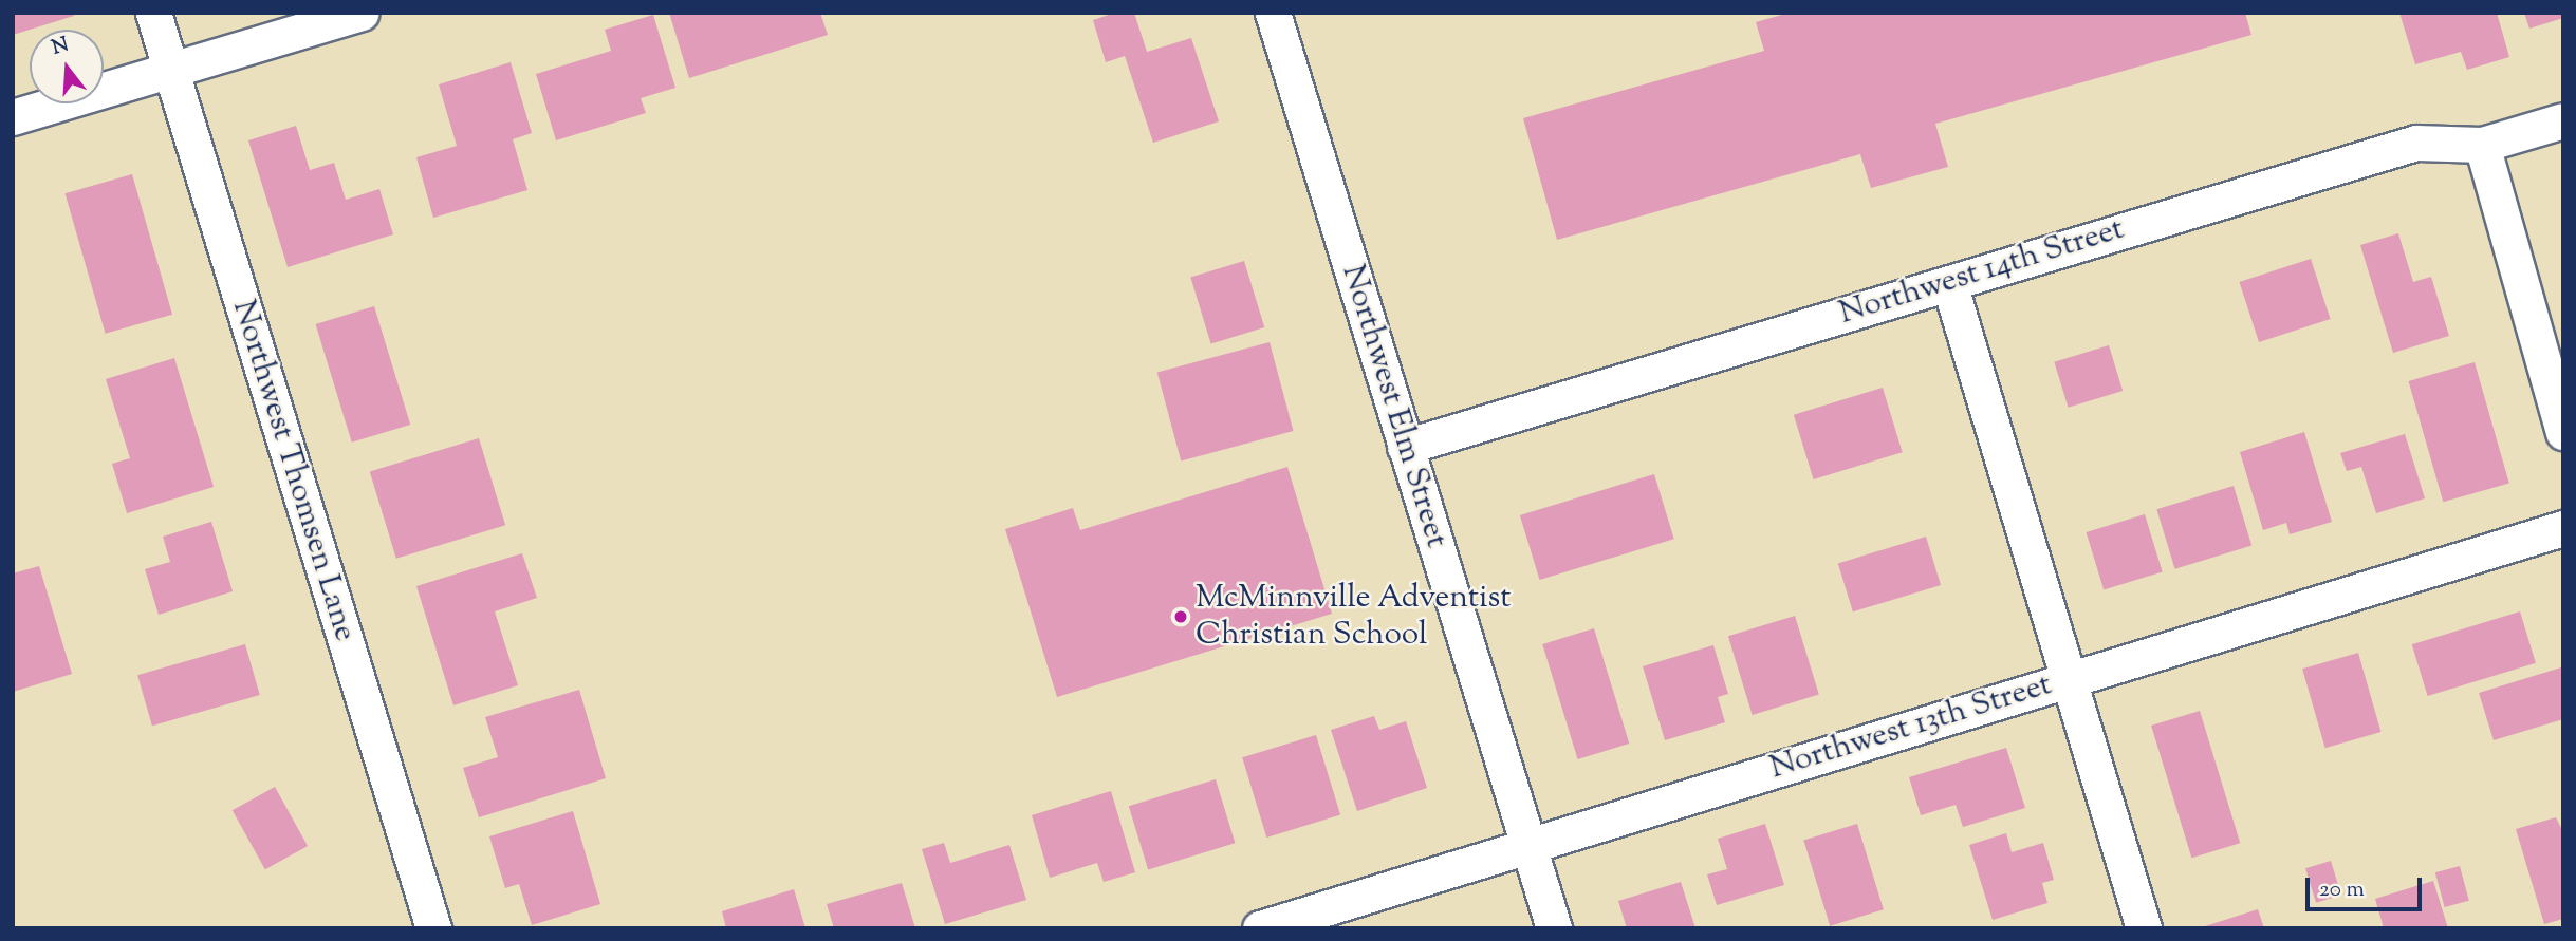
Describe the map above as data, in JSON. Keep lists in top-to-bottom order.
{
  "streets": {
    "street": [
      "Northwest 14th Street",
      "Northwest Elm Street",
      "Northwest Thomsen Lane",
      "Northwest 13th Street"
    ]
  },
  "crossings": [
    ["Northwest 14th Street", "Northwest Elm Street"],
    ["Northwest Elm Street", "Northwest 13th Street"]
  ],
  "places": ["McMinnville Adventist Christian School"],
  "scale_bar": "20 m",
  "north": "top"
}
